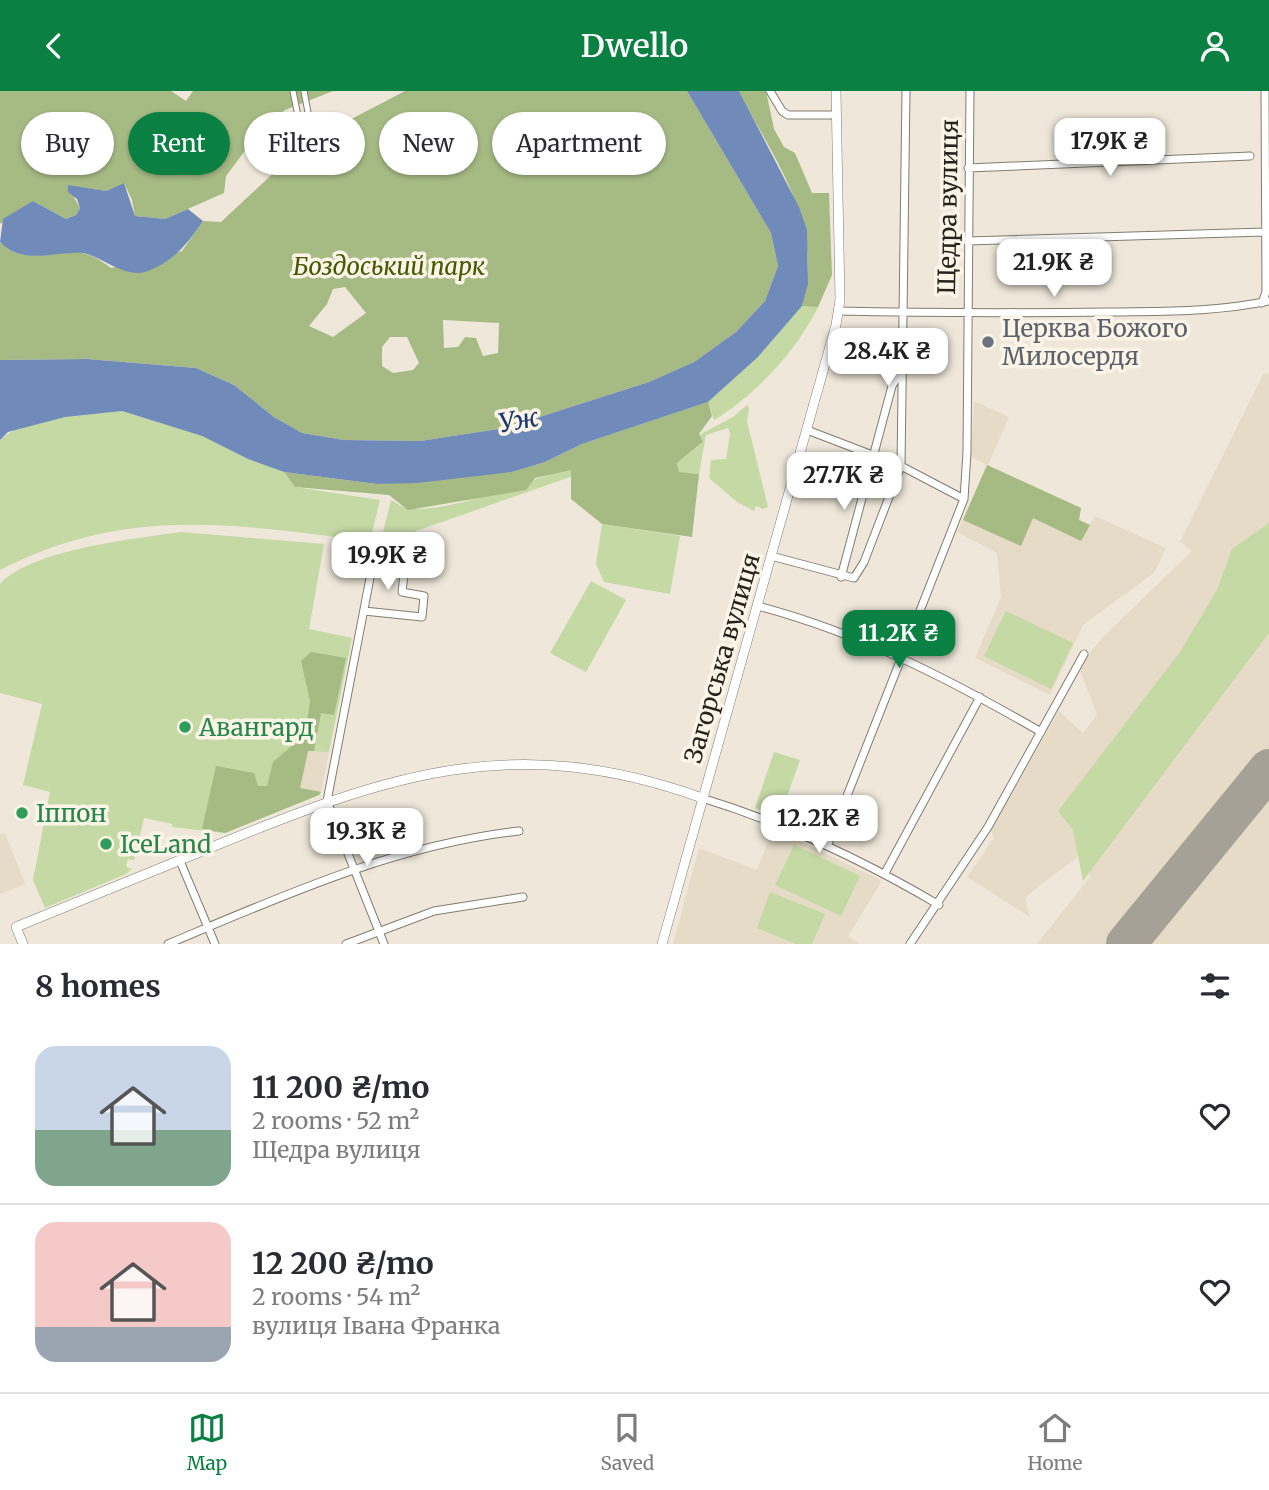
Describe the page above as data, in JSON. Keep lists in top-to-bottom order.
{
  "streets": {
    "street": ["Щедра вулиця", "Загорська вулиця"]
  },
  "water": ["Уж"],
  "parks": ["Боздоський парк"],
  "places": [
    "Церква Божого Милосердя",
    "Авангард",
    "Іппон",
    "IceLand"
  ],
  "page": {
    "header": "Dwello",
    "chip": [
      "Buy",
      "Rent",
      "Filters",
      "New",
      "Apartment"
    ],
    "price": [
      "17.9K ₴",
      "21.9K ₴",
      "28.4K ₴",
      "27.7K ₴",
      "19.9K ₴",
      "11.2K ₴",
      "12.2K ₴",
      "19.3K ₴"
    ],
    "heading": "8 homes",
    "list": [
      {
        "name": "11 200 ₴/mo",
        "note": "2 rooms · 52 m² · Щедра вулиця"
      },
      {
        "name": "12 200 ₴/mo",
        "note": "2 rooms · 54 m² · вулиця Івана Франка"
      }
    ],
    "tabs": ["Map", "Saved", "Home"]
  }
}
